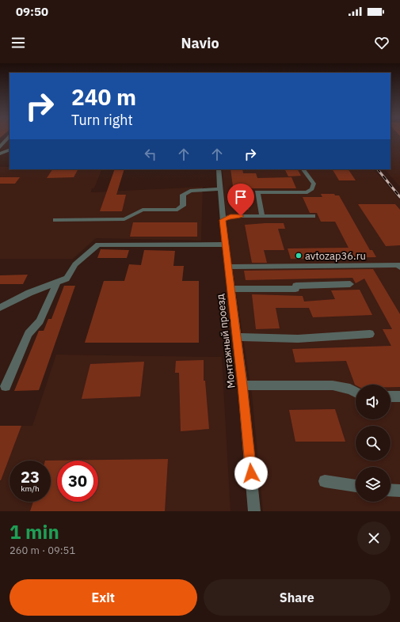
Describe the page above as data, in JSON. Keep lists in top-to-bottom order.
{
  "streets": {
    "street": ["Монтажный проезд"]
  },
  "places": ["avtozap36.ru"],
  "page": {
    "status": "09:50",
    "header": "Navio",
    "turn": ["240 m", "Turn right"],
    "speed": "23 km/h",
    "limit": "30",
    "heading": ["1 min", "260 m · 09:51"],
    "buttons": ["Exit", "Share"]
  }
}
